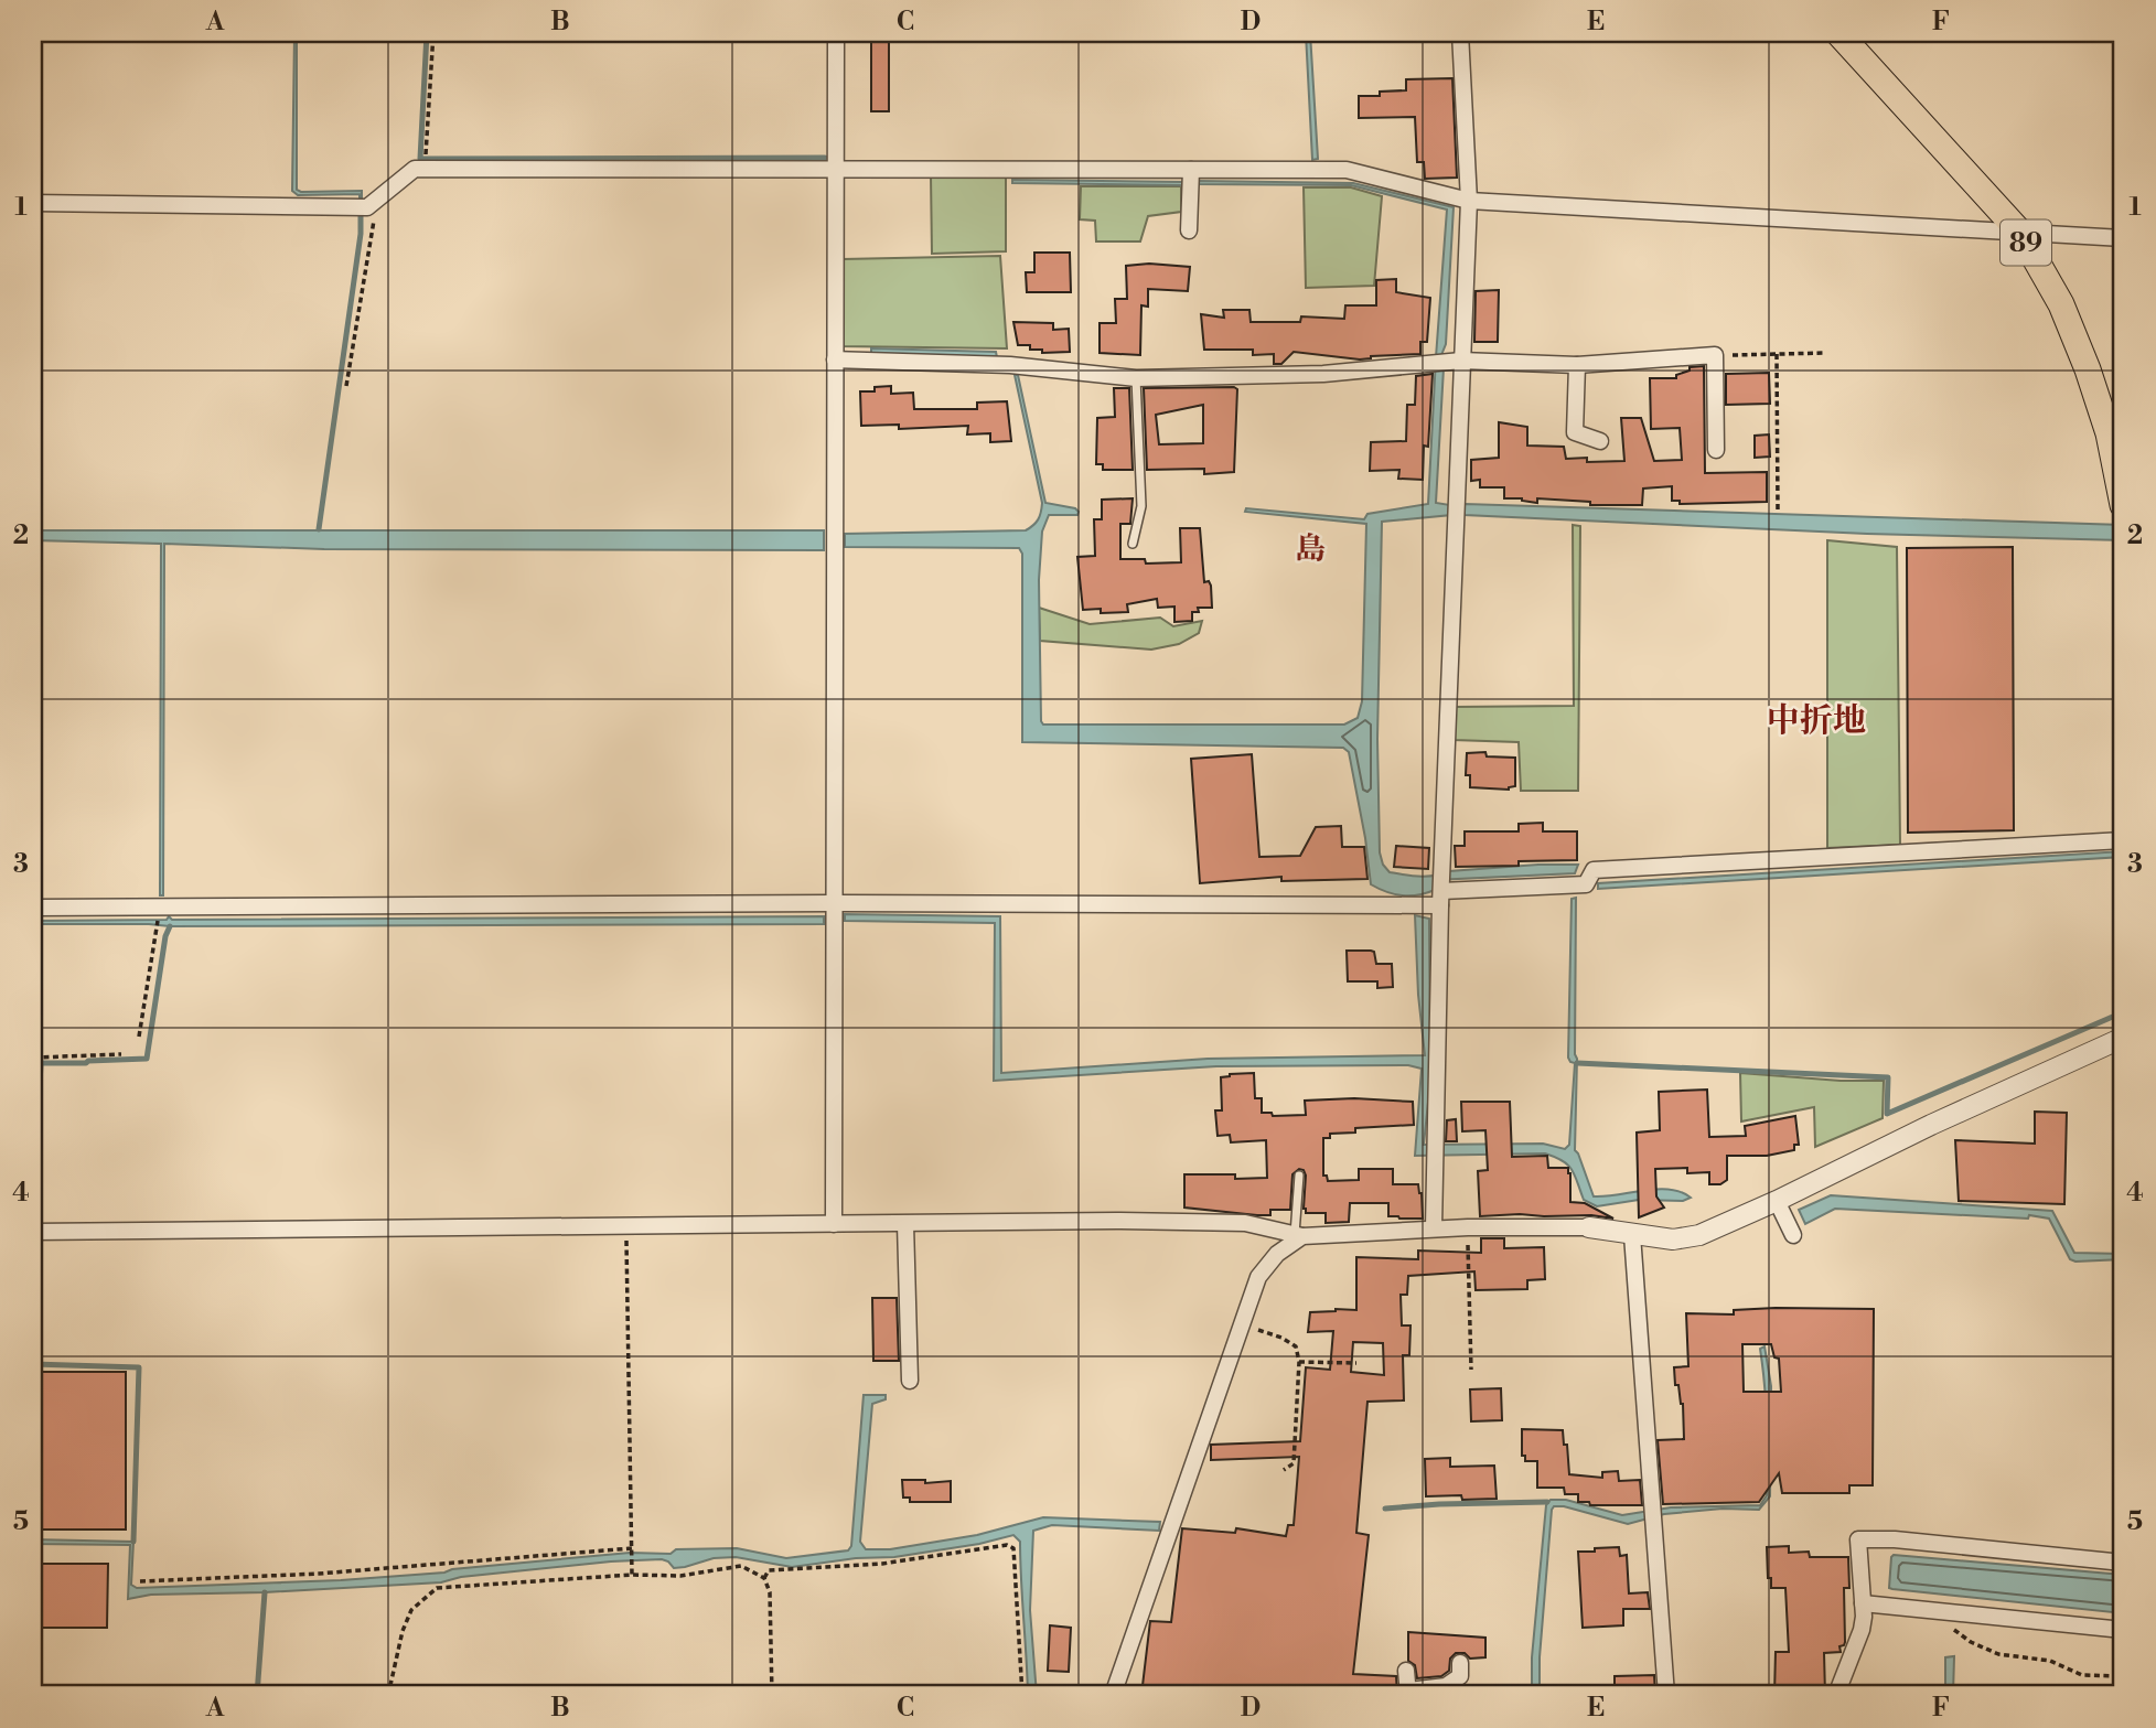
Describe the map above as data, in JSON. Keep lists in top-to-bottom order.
{
  "streets": {
    "main road": ["89"]
  },
  "districts": ["島", "中折地"],
  "grid": {
    "columns": [
      "A",
      "B",
      "C",
      "D",
      "E",
      "F"
    ],
    "rows": [
      "1",
      "2",
      "3",
      "4",
      "5"
    ]
  }
}
